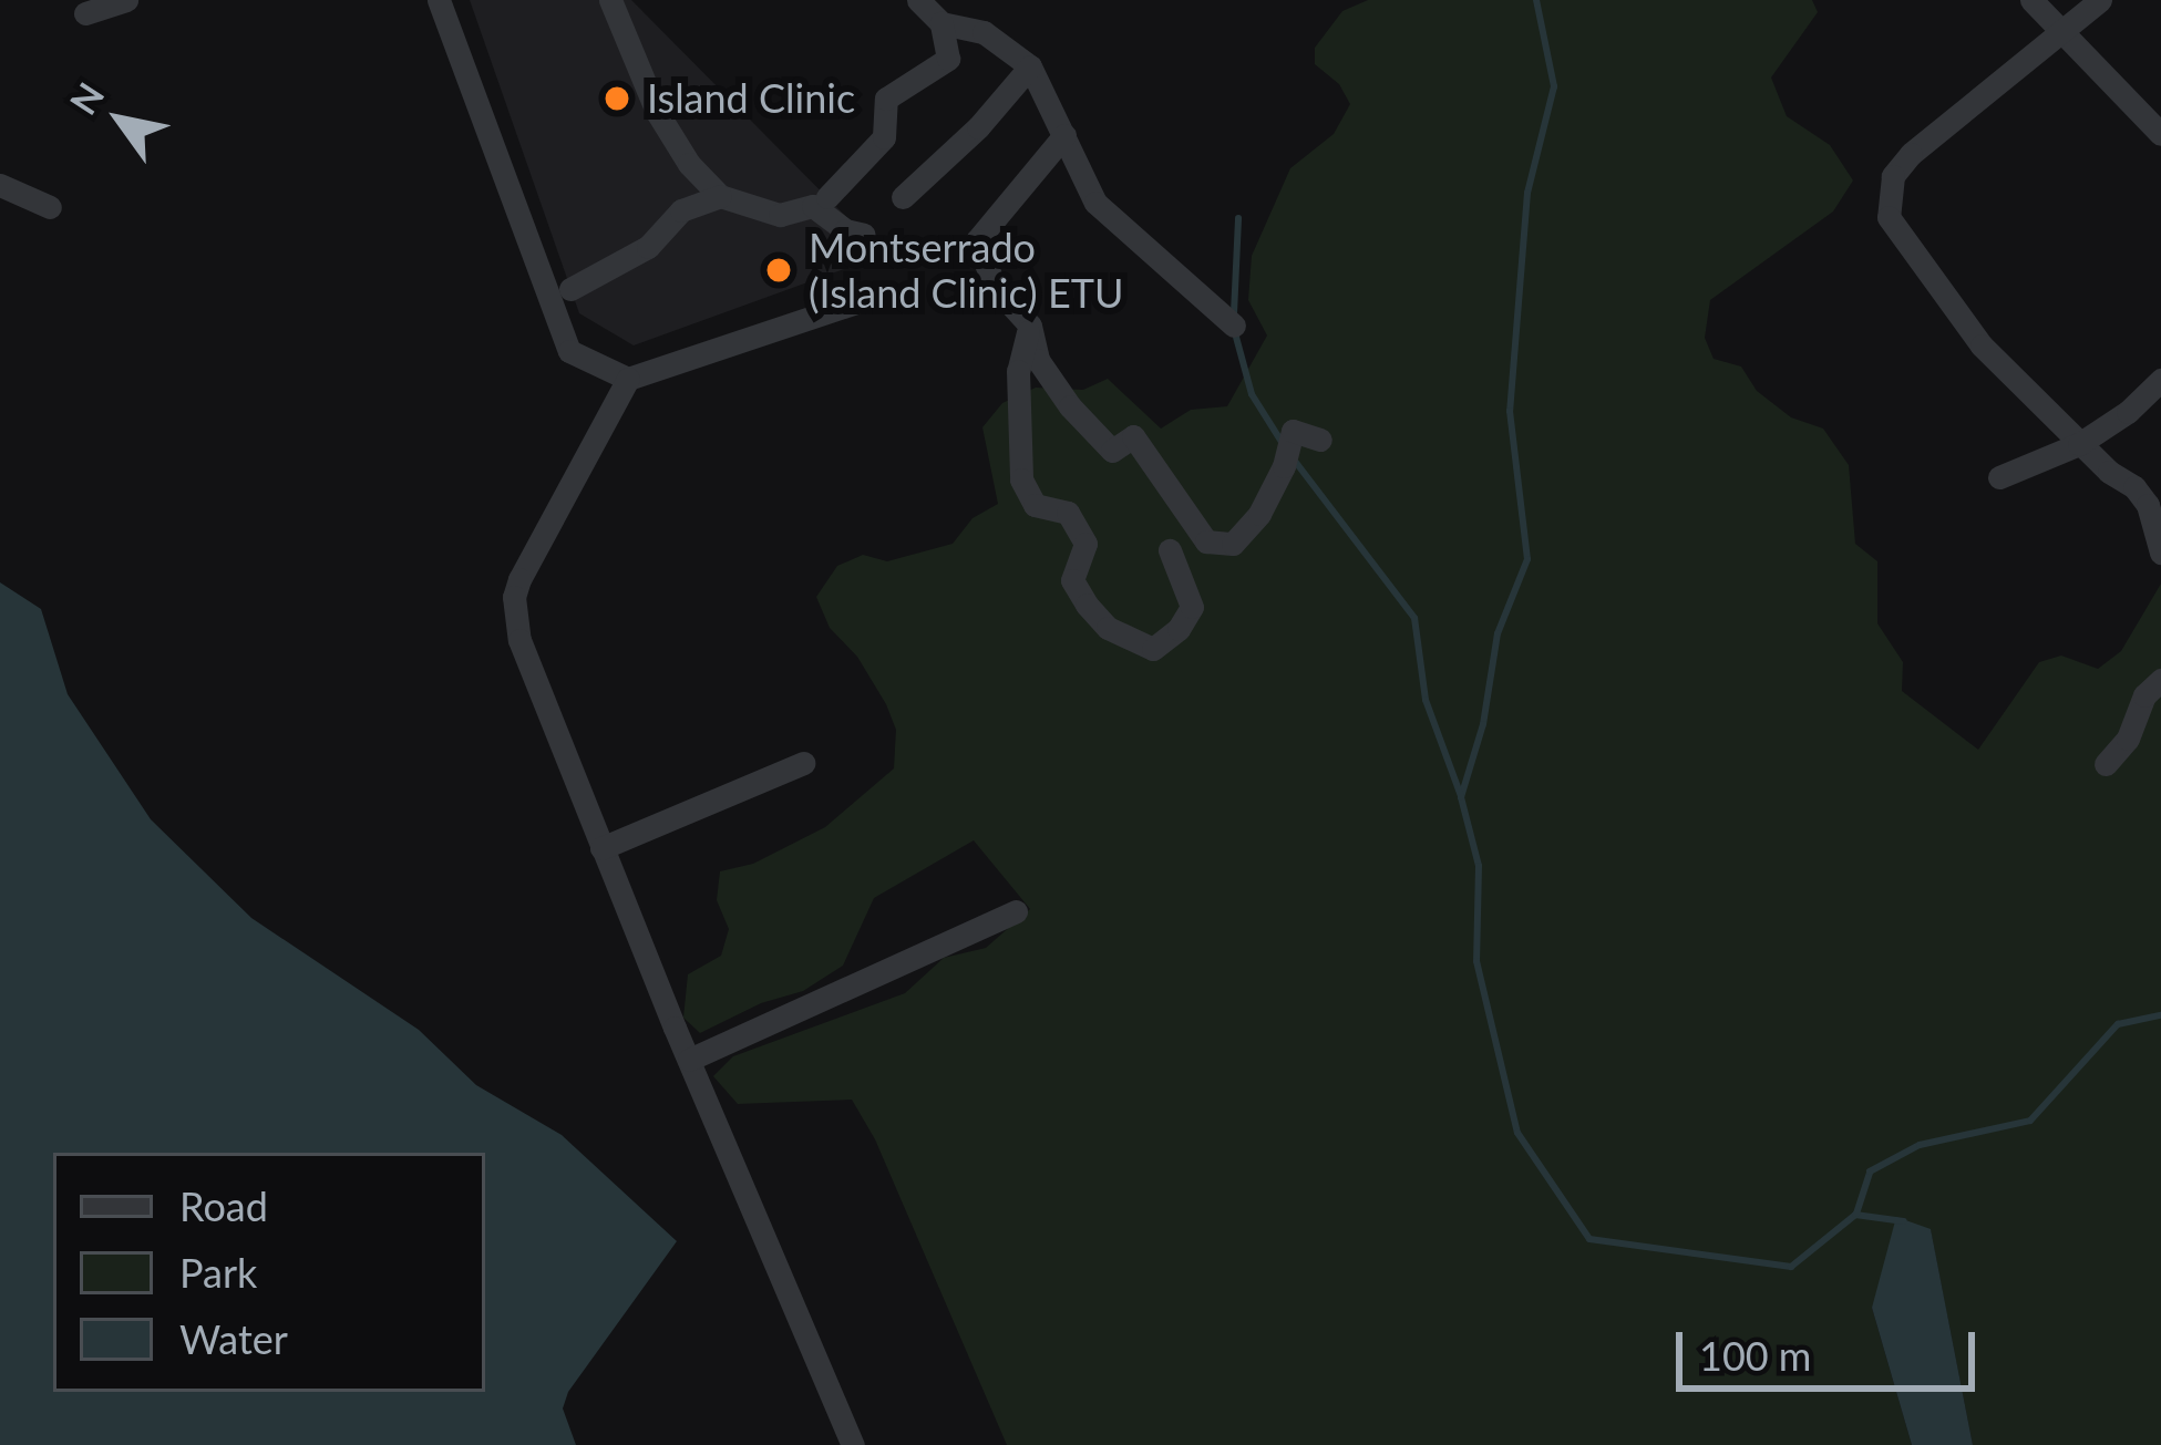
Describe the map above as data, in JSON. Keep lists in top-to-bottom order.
{
  "places": ["Island Clinic", "Montserrado (Island Clinic) ETU"],
  "legend": ["Road", "Park", "Water"],
  "scale_bar": "100 m",
  "north": "top left"
}
